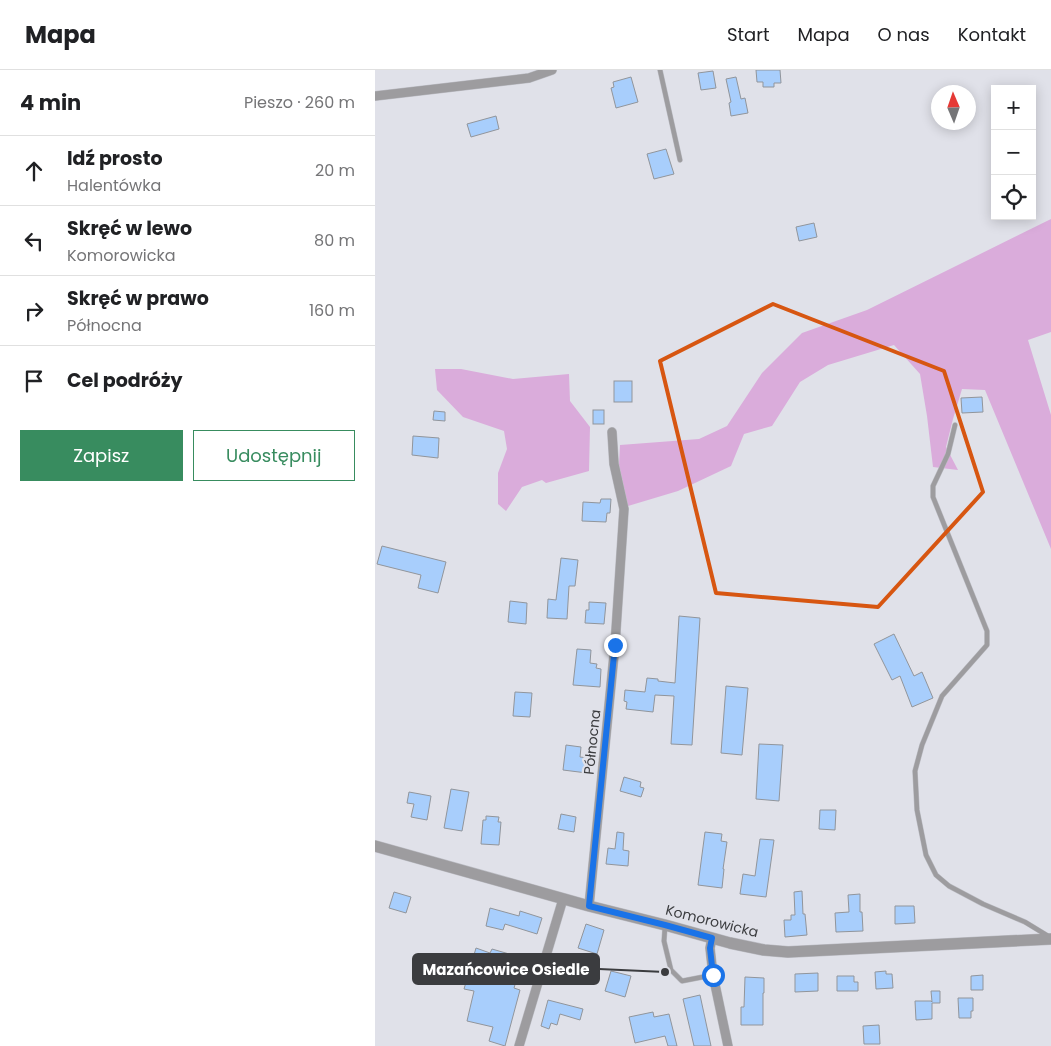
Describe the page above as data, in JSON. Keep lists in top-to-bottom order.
{
  "streets": {
    "street": ["Północna", "Komorowicka"]
  },
  "crossings": [
    ["Północna", "Komorowicka"]
  ],
  "places": ["Mazańcowice Osiedle"],
  "north": "top",
  "page": {
    "header": "Mapa",
    "nav": [
      "Start",
      "Mapa",
      "O nas",
      "Kontakt"
    ],
    "heading": ["4 min", "Pieszo · 260 m"],
    "map_buttons": ["+", "−"],
    "list": [
      ["Idź prosto", "Halentówka", "20 m"],
      ["Skręć w lewo", "Komorowicka", "80 m"],
      ["Skręć w prawo", "Północna", "160 m"],
      "Cel podróży"
    ],
    "buttons": ["Zapisz", "Udostępnij"]
  }
}
